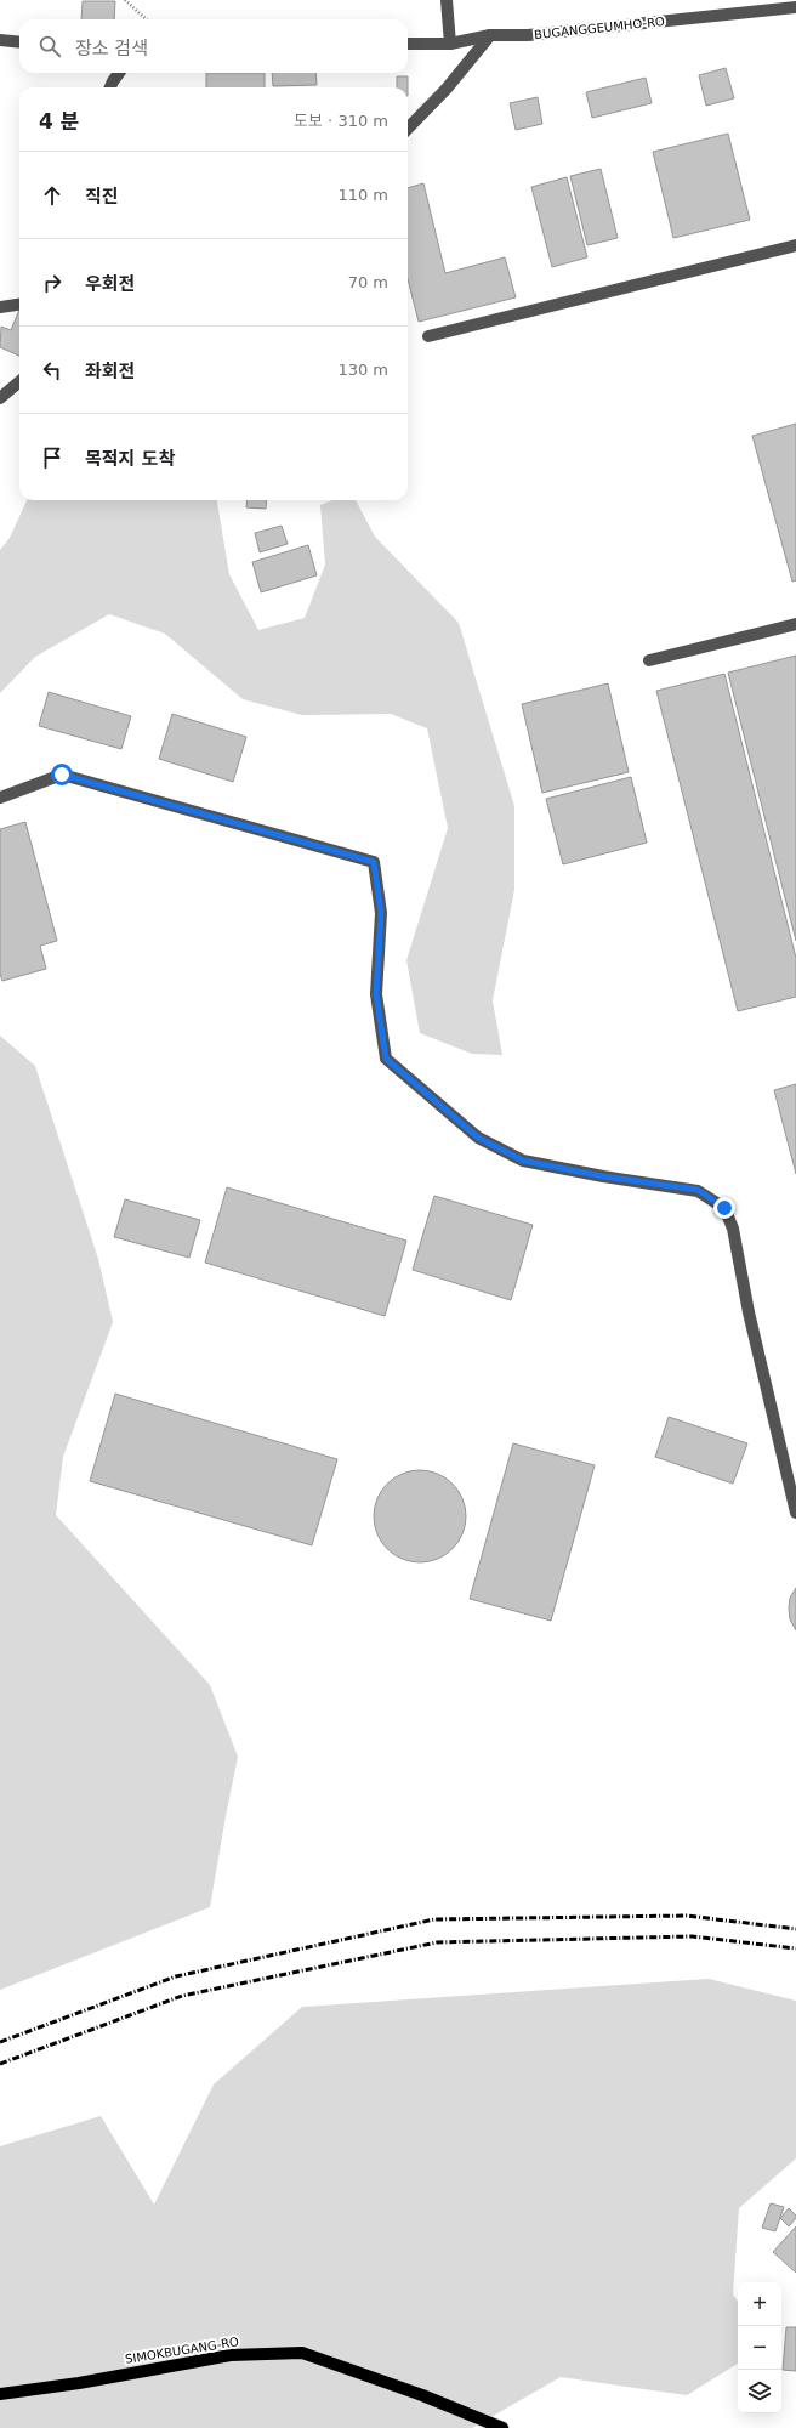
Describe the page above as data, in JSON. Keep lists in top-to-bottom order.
{
  "streets": {
    "main road": ["SIMOKBUGANG-RO"],
    "street": ["BUGANGGEUMHO-RO"]
  },
  "page": {
    "search": "장소 검색",
    "heading": ["4 분", "도보 · 310 m"],
    "list": [
      ["직진", "110 m"],
      ["우회전", "70 m"],
      ["좌회전", "130 m"],
      "목적지 도착"
    ],
    "map_buttons": ["+", "−"]
  }
}
